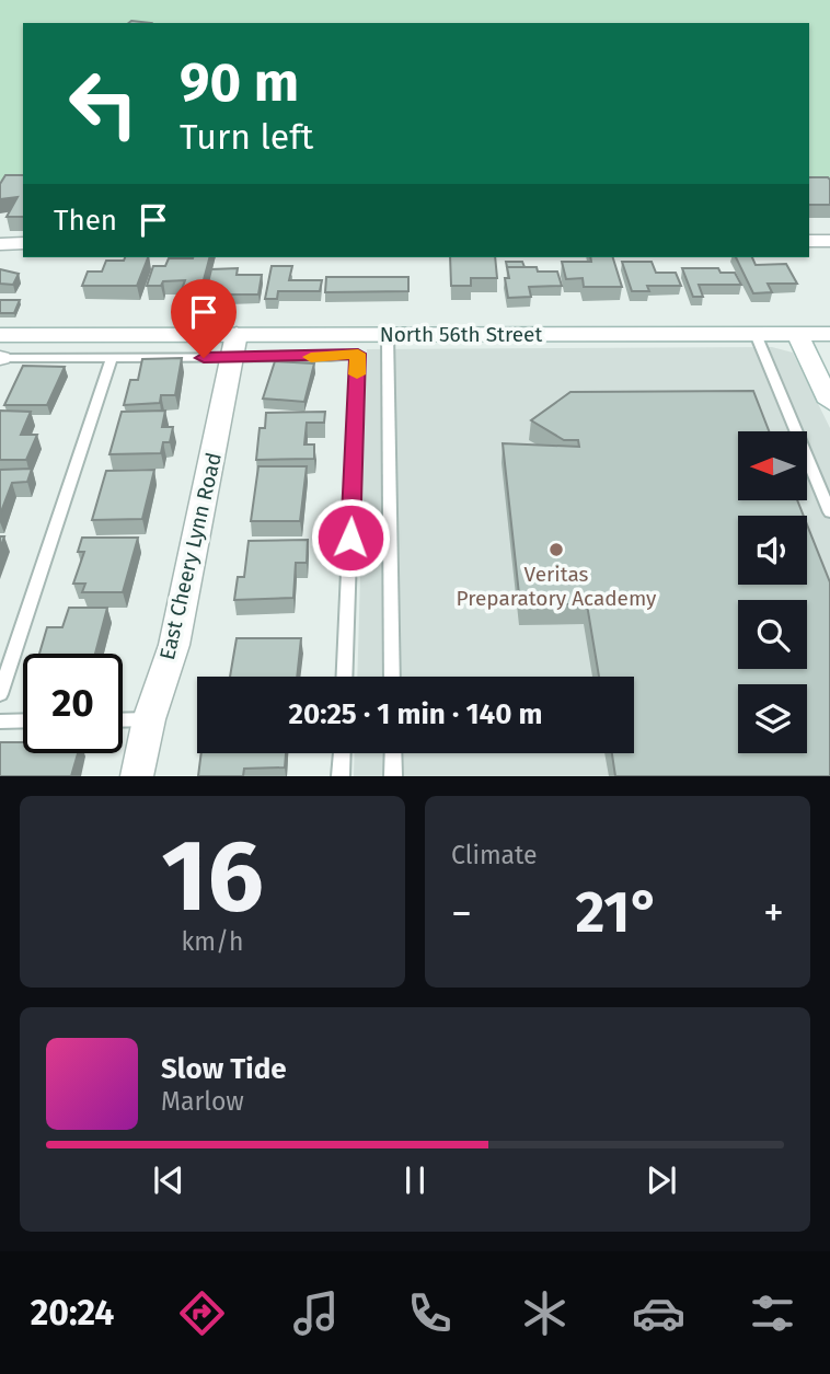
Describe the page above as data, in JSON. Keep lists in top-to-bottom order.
{
  "streets": {
    "main road": ["North 56th Street", "East Cheery Lynn Road"]
  },
  "crossings": [
    ["North 56th Street", "East Cheery Lynn Road"]
  ],
  "places": ["Veritas Preparatory Academy"],
  "north": "left",
  "page": {
    "turn": ["90 m", "Turn left"],
    "then": "Then",
    "limit": "20",
    "trip": "20:25 · 1 min · 140 m",
    "tile": [
      ["16", "km/h"],
      "Climate"
    ],
    "heat": ["−", "21°", "+"],
    "song": ["Slow Tide", "Marlow"],
    "tabs": "20:24"
  }
}
